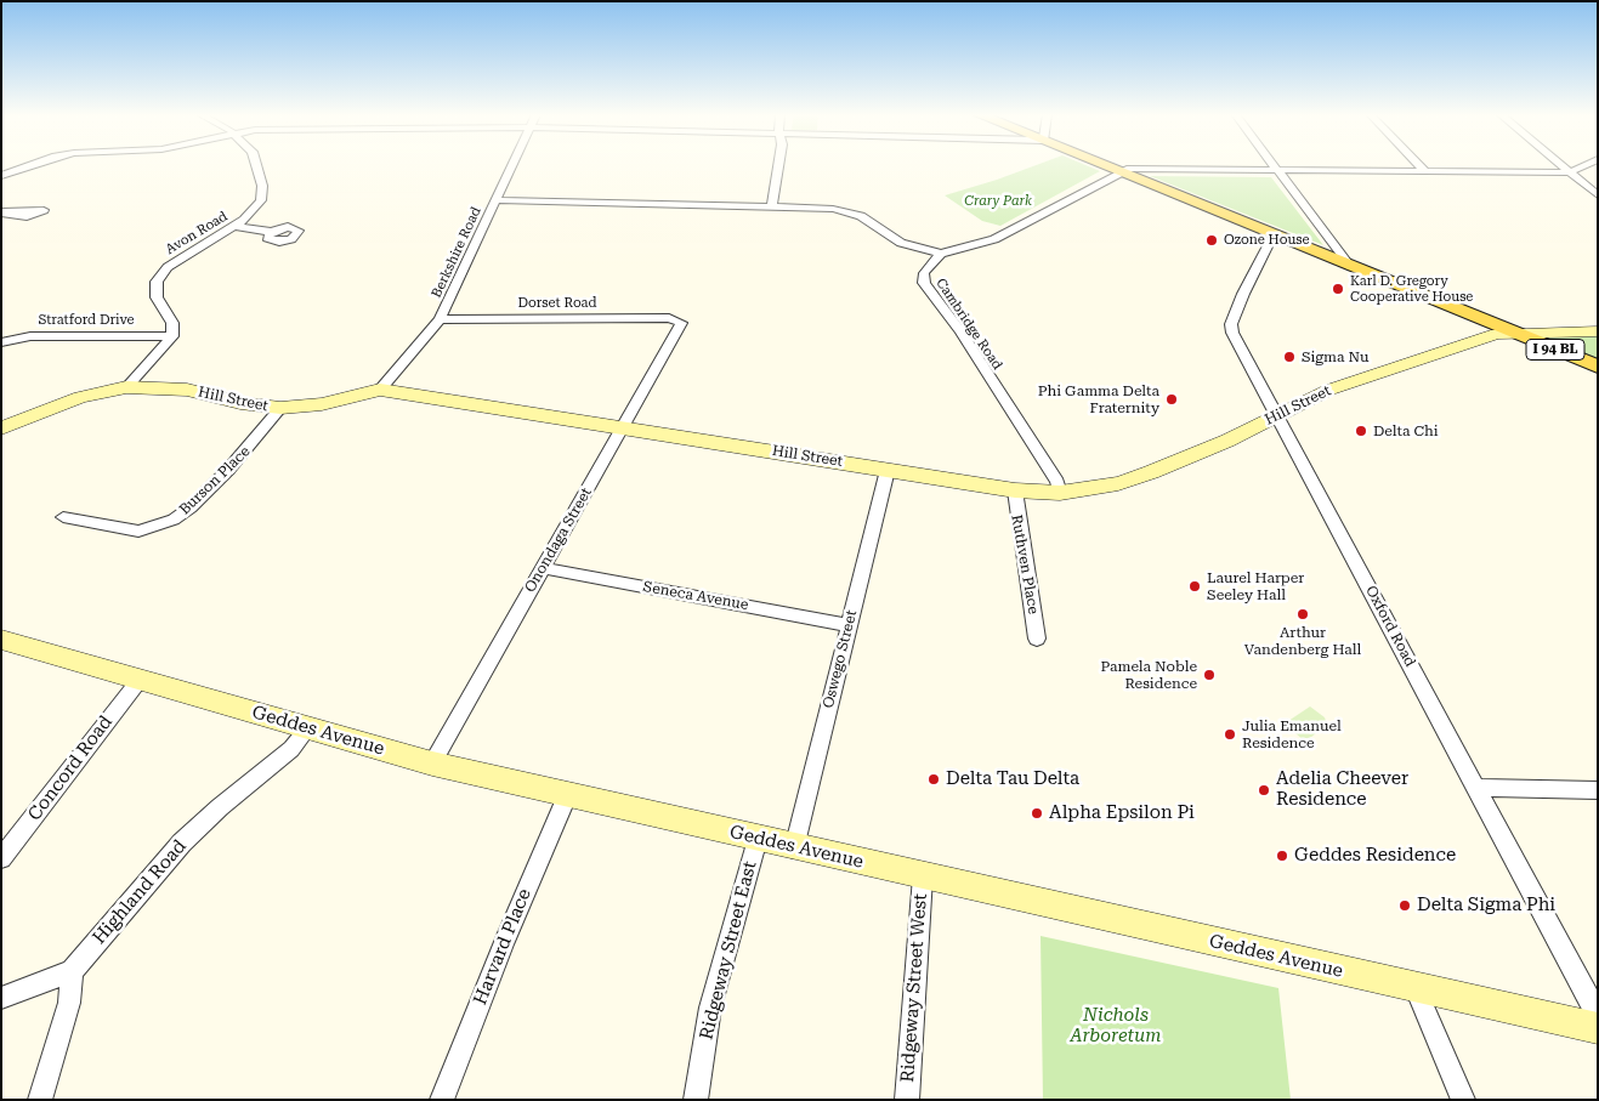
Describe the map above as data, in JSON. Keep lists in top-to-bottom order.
{
  "streets": {
    "main road": ["I 94 BL"],
    "street": [
      "Avon Road",
      "Berkshire Road",
      "Dorset Road",
      "Stratford Drive",
      "Cambridge Road",
      "Hill Street",
      "Burson Place",
      "Onondaga Street",
      "Ruthven Place",
      "Seneca Avenue",
      "Oxford Road",
      "Oswego Street",
      "Geddes Avenue",
      "Concord Road",
      "Highland Road",
      "Harvard Place",
      "Ridgeway Street East",
      "Ridgeway Street West"
    ]
  },
  "crossings": [
    ["Avon Road", "Stratford Drive"],
    ["Berkshire Road", "Dorset Road"],
    ["Berkshire Road", "Hill Street"],
    ["Dorset Road", "Onondaga Street"],
    ["Cambridge Road", "I 94 BL"],
    ["Cambridge Road", "Hill Street"],
    ["I 94 BL", "Hill Street"],
    ["I 94 BL", "Oxford Road"],
    ["Hill Street", "Burson Place"],
    ["Hill Street", "Onondaga Street"],
    ["Hill Street", "Ruthven Place"],
    ["Hill Street", "Oxford Road"],
    ["Hill Street", "Oswego Street"],
    ["Onondaga Street", "Seneca Avenue"],
    ["Onondaga Street", "Geddes Avenue"],
    ["Seneca Avenue", "Oswego Street"],
    ["Oswego Street", "Geddes Avenue"],
    ["Geddes Avenue", "Concord Road"],
    ["Geddes Avenue", "Highland Road"],
    ["Geddes Avenue", "Harvard Place"],
    ["Geddes Avenue", "Ridgeway Street East"],
    ["Geddes Avenue", "Ridgeway Street West"]
  ],
  "parks": ["Crary Park", "Nichols Arboretum"],
  "places": [
    "Ozone House",
    "Karl D. Gregory Cooperative House",
    "Sigma Nu",
    "Phi Gamma Delta Fraternity",
    "Delta Chi",
    "Laurel Harper Seeley Hall",
    "Arthur Vandenberg Hall",
    "Pamela Noble Residence",
    "Julia Emanuel Residence",
    "Delta Tau Delta",
    "Adelia Cheever Residence",
    "Alpha Epsilon Pi",
    "Geddes Residence",
    "Delta Sigma Phi"
  ]
}
